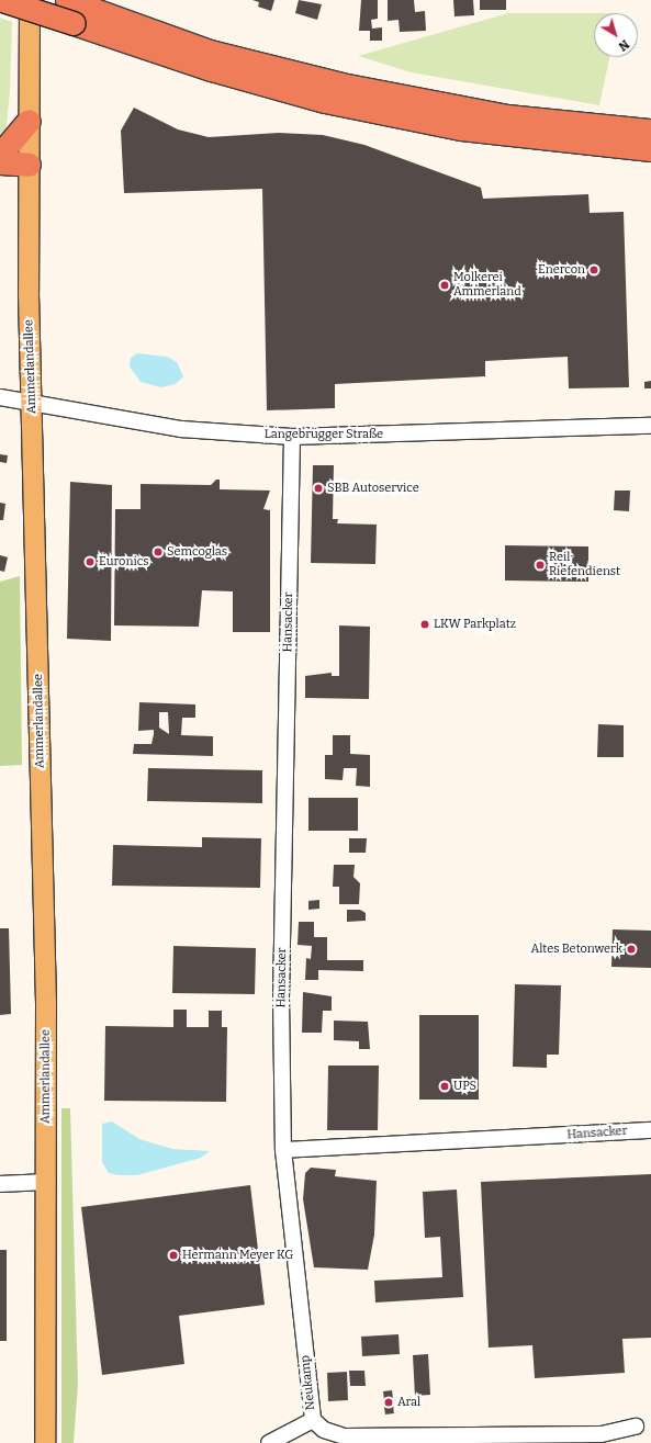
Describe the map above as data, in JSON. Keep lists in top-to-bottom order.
{
  "streets": {
    "main road": ["Ammerlandallee"],
    "street": ["Langebrügger Straße", "Hansacker", "Neukamp"]
  },
  "crossings": [
    ["Ammerlandallee", "Langebrügger Straße"],
    ["Langebrügger Straße", "Hansacker"],
    ["Hansacker", "Neukamp"]
  ],
  "places": [
    "Enercon",
    "Molkerei Ammerland",
    "SBB Autoservice",
    "Semcoglas",
    "Euronics",
    "Reil Riefendienst",
    "LKW Parkplatz",
    "Altes Betonwerk",
    "UPS",
    "Hermann Meyer KG",
    "Aral"
  ],
  "north": "bottom right"
}
